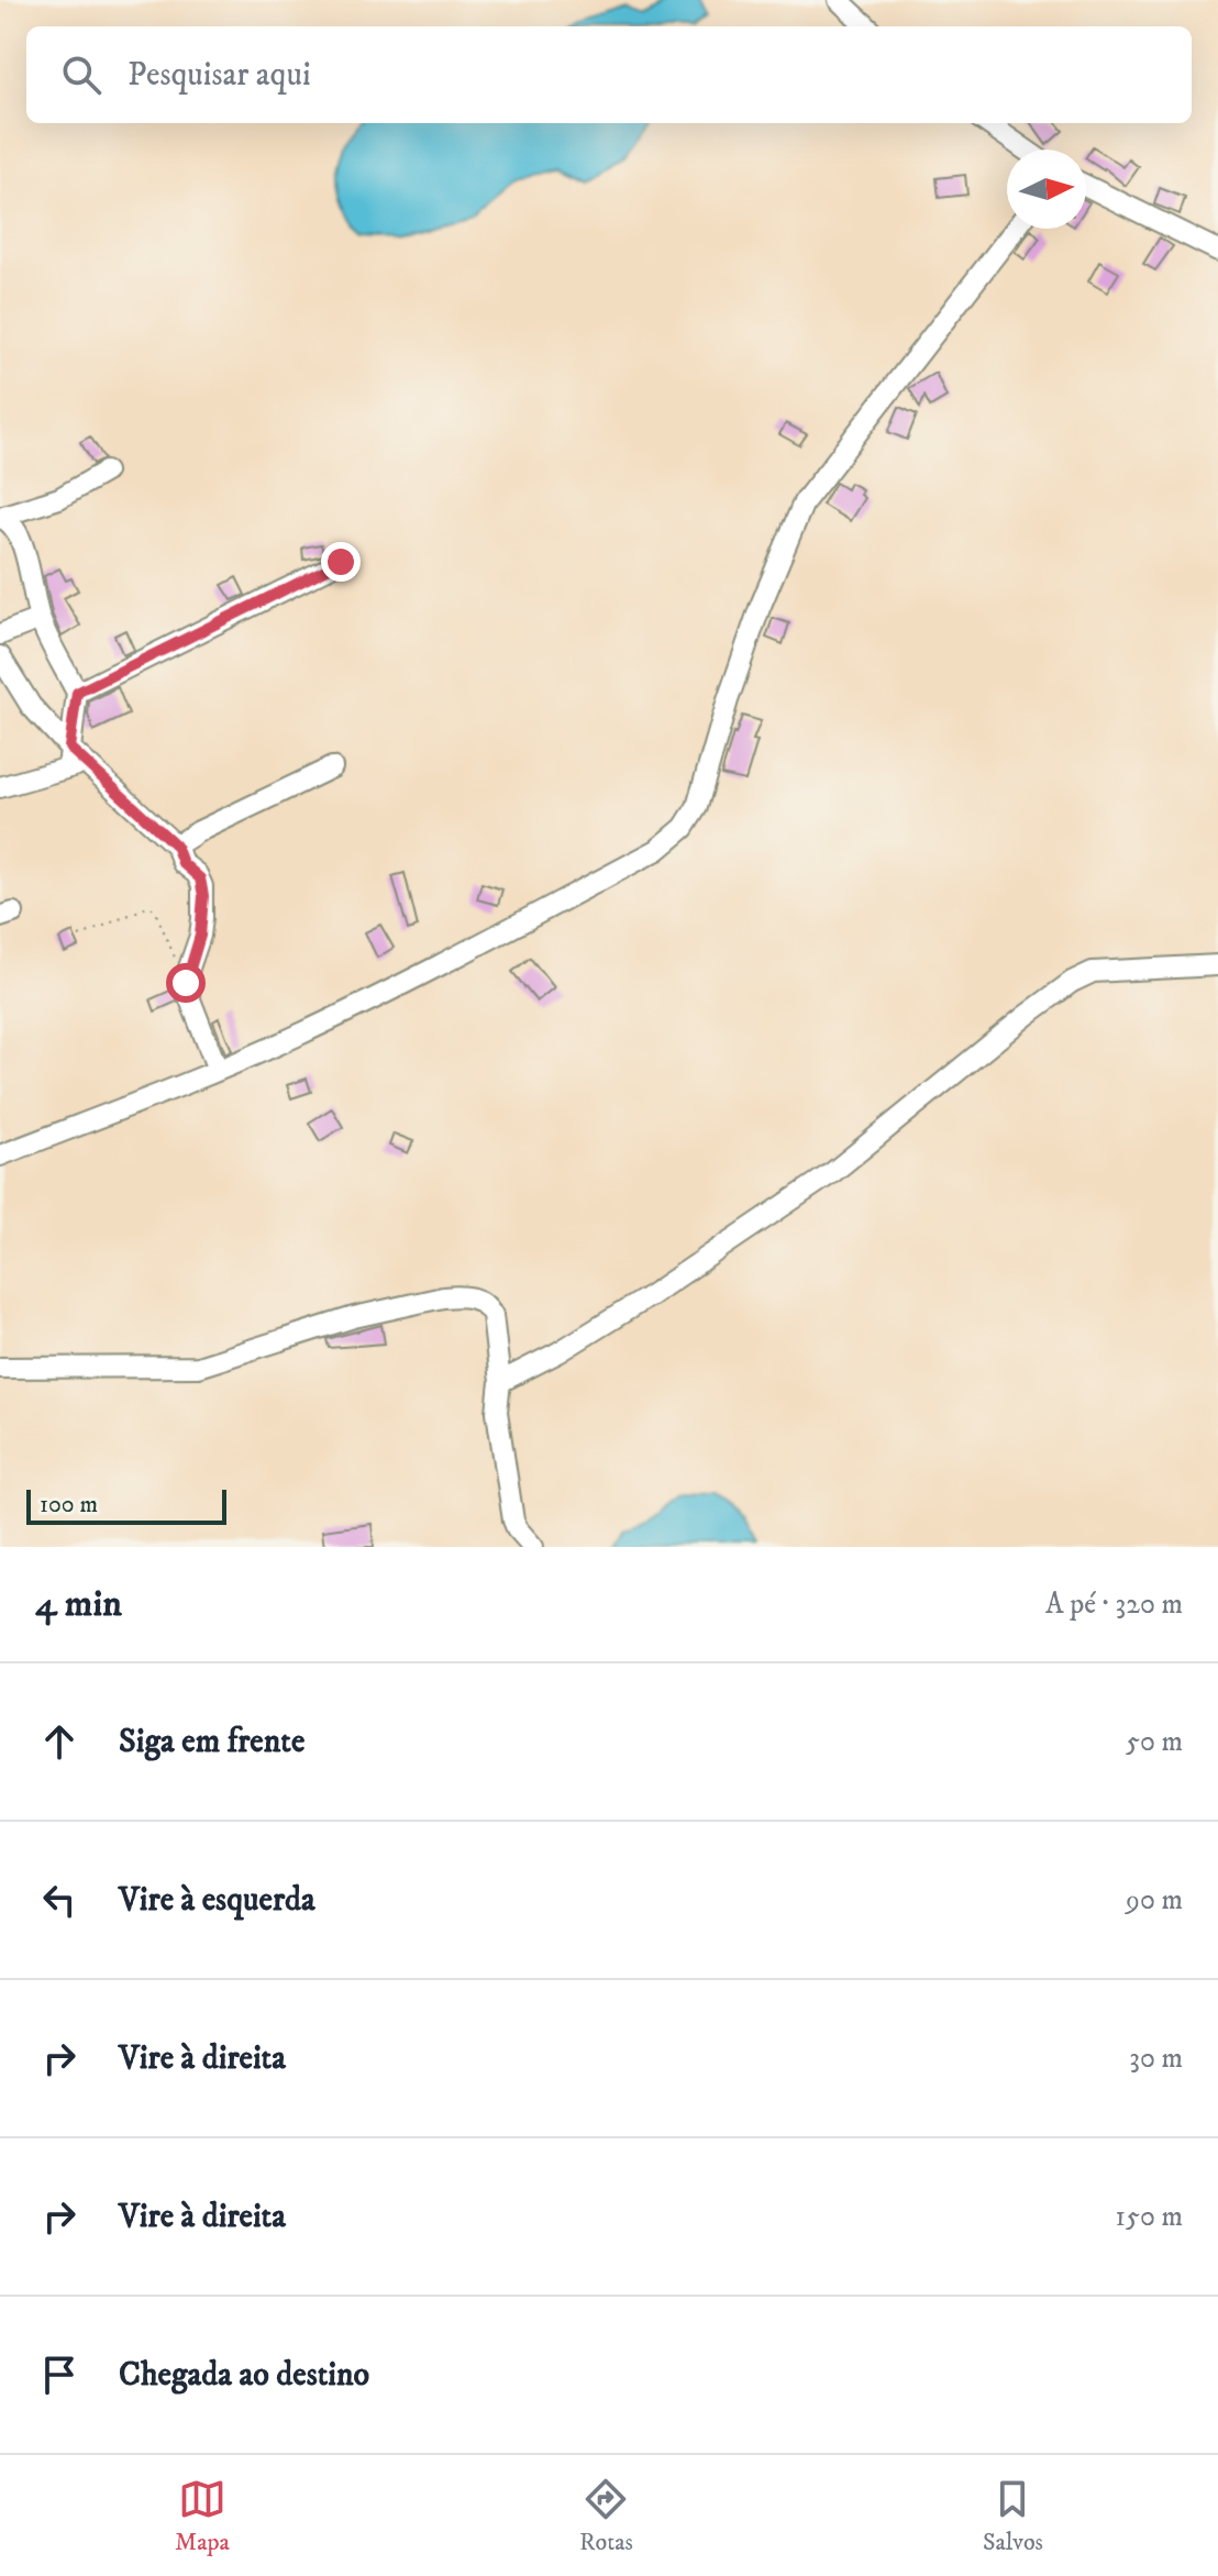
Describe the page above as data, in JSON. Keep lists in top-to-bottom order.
{
  "scale_bar": "100 m",
  "north": "right",
  "page": {
    "search": "Pesquisar aqui",
    "scale": "100 m",
    "heading": ["4 min", "A pé · 320 m"],
    "list": [
      ["Siga em frente", "50 m"],
      ["Vire à esquerda", "90 m"],
      ["Vire à direita", "30 m"],
      ["Vire à direita", "150 m"],
      "Chegada ao destino"
    ],
    "nav": ["Mapa", "Rotas", "Salvos"]
  }
}
